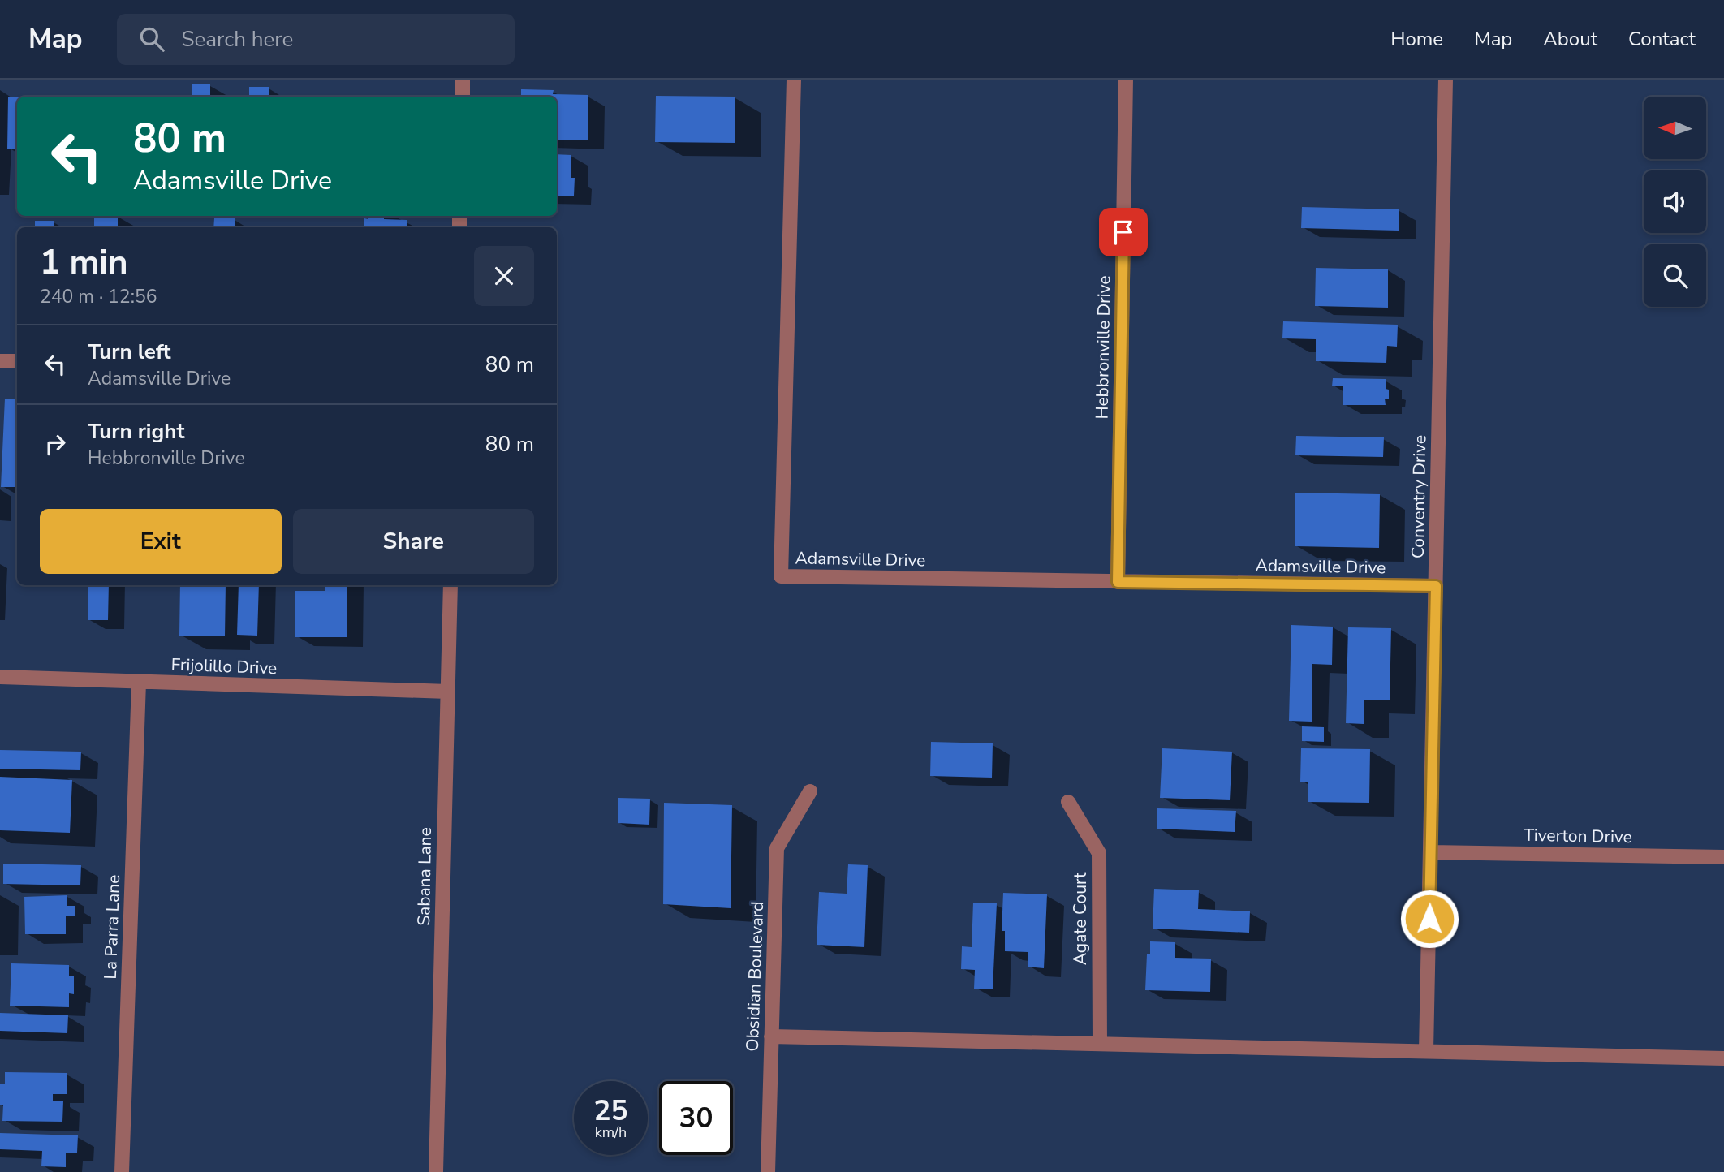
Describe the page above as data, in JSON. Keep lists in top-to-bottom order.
{
  "streets": {
    "street": [
      "Hebbronville Drive",
      "Conventry Drive",
      "Adamsville Drive",
      "Frijolillo Drive",
      "Tiverton Drive",
      "Sabana Lane",
      "Agate Court",
      "La Parra Lane",
      "Obsidian Boulevard"
    ]
  },
  "crossings": [
    ["Hebbronville Drive", "Adamsville Drive"],
    ["Conventry Drive", "Adamsville Drive"],
    ["Conventry Drive", "Tiverton Drive"],
    ["Frijolillo Drive", "Sabana Lane"],
    ["Frijolillo Drive", "La Parra Lane"]
  ],
  "north": "left",
  "page": {
    "header": "Map",
    "search": "Search here",
    "nav": [
      "Home",
      "Map",
      "About",
      "Contact"
    ],
    "turn": ["80 m", "Adamsville Drive"],
    "heading": ["1 min", "240 m · 12:56"],
    "list": [
      {
        "name": "Turn left",
        "note": "Adamsville Drive",
        "value": "80 m"
      },
      {
        "name": "Turn right",
        "note": "Hebbronville Drive",
        "value": "80 m"
      }
    ],
    "buttons": ["Exit", "Share"],
    "speed": "25 km/h",
    "limit": "30"
  }
}
